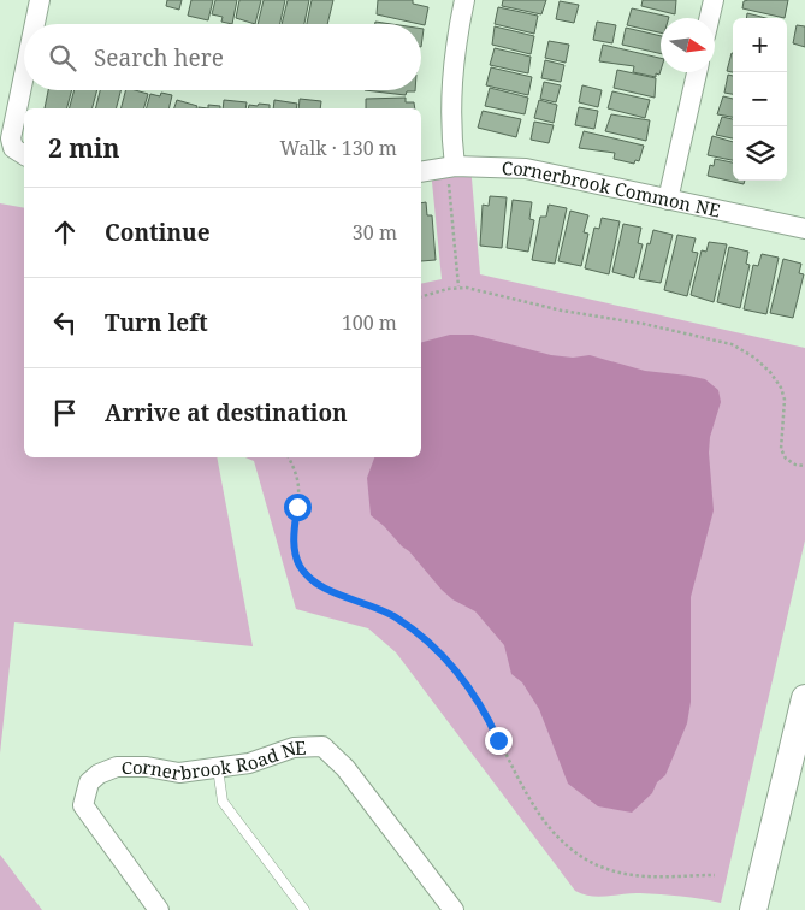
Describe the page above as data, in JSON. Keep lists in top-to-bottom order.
{
  "streets": {
    "street": ["Cornerbrook Common NE", "Cornerbrook Road NE"]
  },
  "north": "right",
  "page": {
    "map_buttons": ["+", "−"],
    "search": "Search here",
    "heading": ["2 min", "Walk · 130 m"],
    "list": [
      ["Continue", "30 m"],
      ["Turn left", "100 m"],
      "Arrive at destination"
    ]
  }
}
